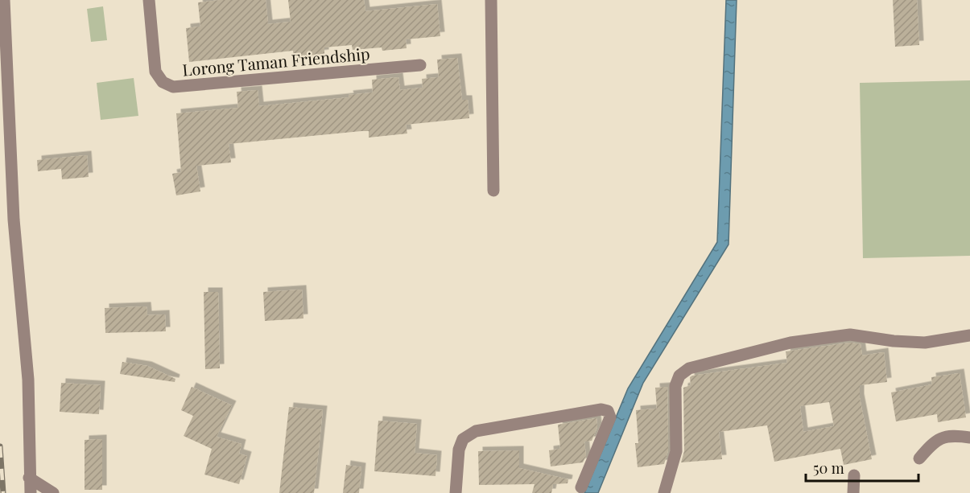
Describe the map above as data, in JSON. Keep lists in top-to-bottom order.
{
  "streets": {
    "street": ["Lorong Taman Friendship"]
  },
  "scale_bar": "50 m"
}
